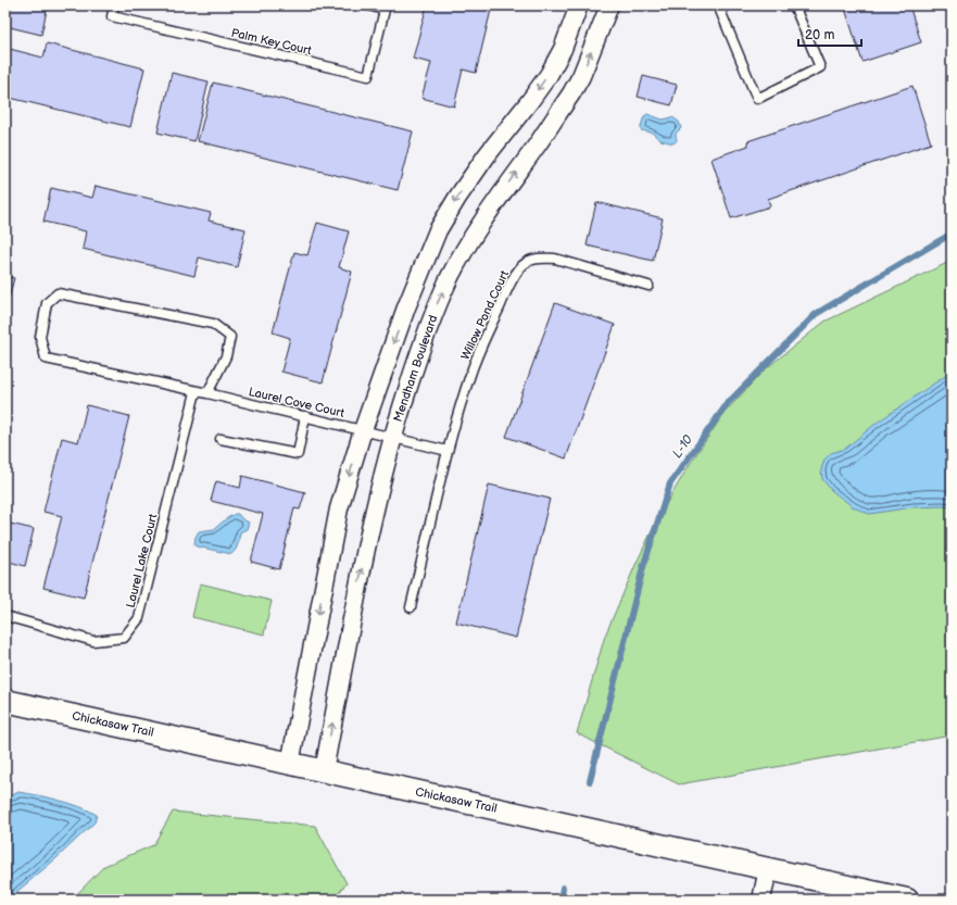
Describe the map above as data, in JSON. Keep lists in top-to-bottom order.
{
  "streets": {
    "street": ["Mendham Boulevard", "Chickasaw Trail"],
    "lane": [
      "Palm Key Court",
      "Willow Pond Court",
      "Laurel Cove Court",
      "Laurel Lake Court"
    ]
  },
  "crossings": [
    ["Mendham Boulevard", "Laurel Cove Court"],
    ["Mendham Boulevard", "Chickasaw Trail"],
    ["Laurel Cove Court", "Laurel Lake Court"]
  ],
  "water": ["L-10"],
  "scale_bar": "20 m"
}
